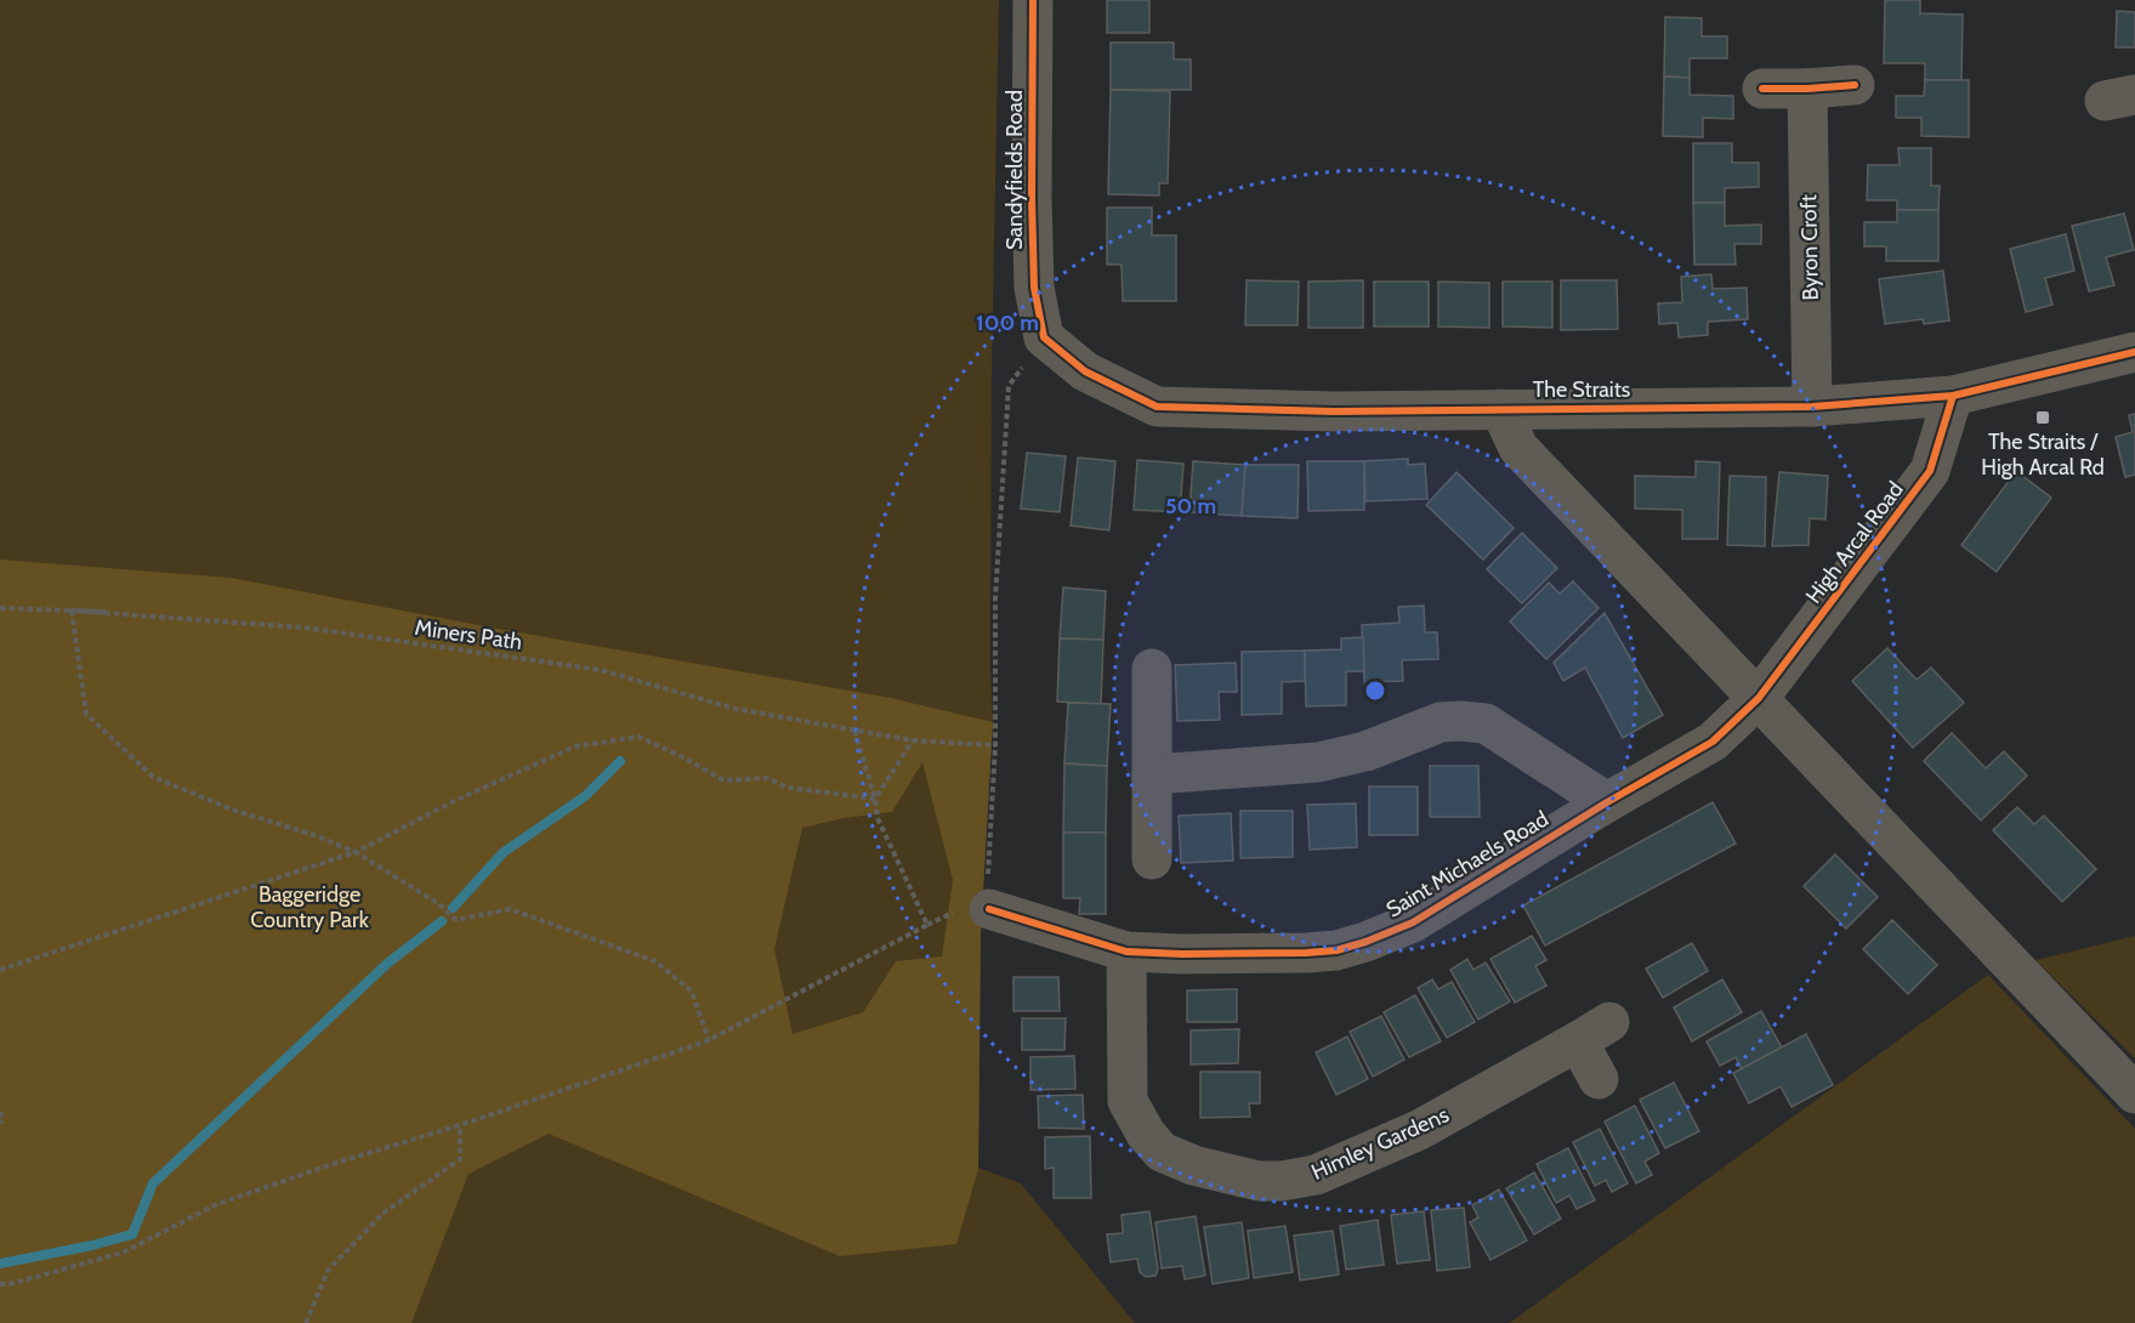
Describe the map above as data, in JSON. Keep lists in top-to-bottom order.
{
  "streets": {
    "street": [
      "Sandyfields Road",
      "Byron Croft",
      "The Straits",
      "High Arcal Road",
      "Saint Michaels Road",
      "Himley Gardens"
    ],
    "path": ["Miners Path"]
  },
  "crossings": [
    ["Sandyfields Road", "The Straits"],
    ["Byron Croft", "The Straits"],
    ["The Straits", "High Arcal Road"],
    ["High Arcal Road", "Saint Michaels Road"],
    ["Saint Michaels Road", "Himley Gardens"]
  ],
  "parks": ["Baggeridge Country Park"],
  "places": {
    "transit": ["The Straits / High Arcal Rd"]
  },
  "rings": ["100 m", "50 m"]
}
